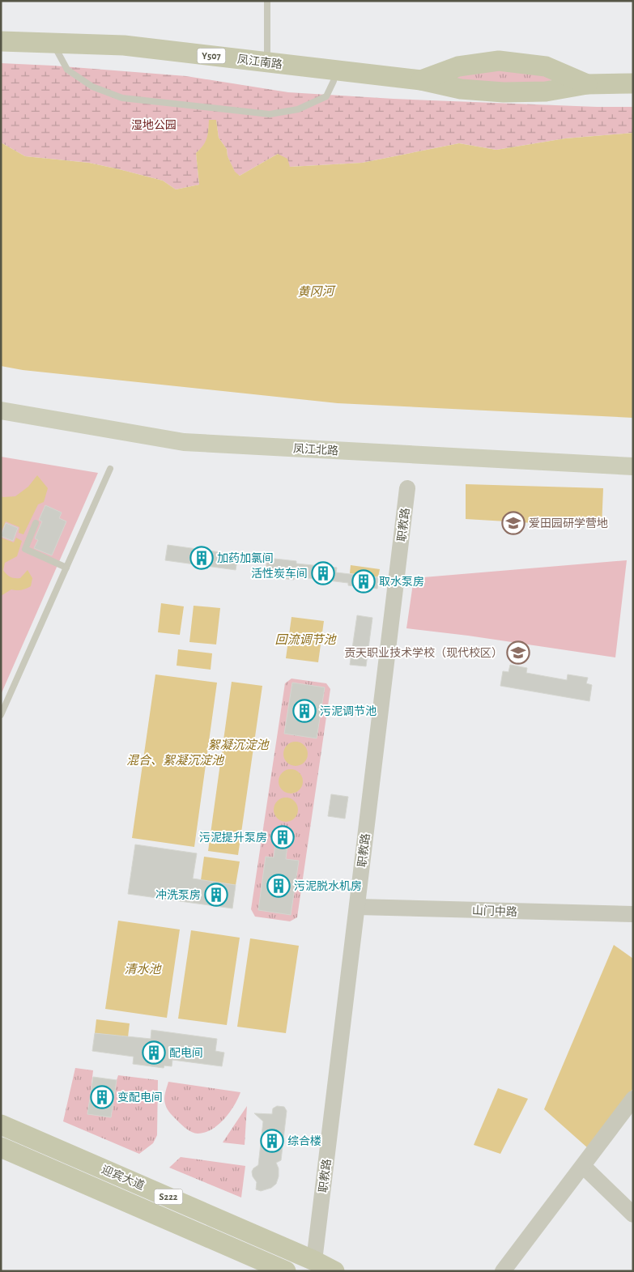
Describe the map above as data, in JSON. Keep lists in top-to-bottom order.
{
  "streets": {
    "main road": [
      "Y507",
      "凤江南路",
      "凤江北路",
      "迎宾大道",
      "S222"
    ],
    "street": ["职教路", "山门中路"]
  },
  "crossings": [
    ["职教路", "山门中路"],
    ["职教路", "迎宾大道"]
  ],
  "water": [
    "黄冈河",
    "回流调节池",
    "絮凝沉淀池",
    "混合、絮凝沉淀池",
    "清水池"
  ],
  "parks": ["湿地公园"],
  "places": {
    "school or university": ["爱田园研学营地", "贡天职业技术学校（现代校区）"],
    "building": [
      "加药加氯间",
      "活性炭车间",
      "取水泵房",
      "污泥调节池",
      "污泥提升泵房",
      "污泥脱水机房",
      "冲洗泵房",
      "配电间",
      "变配电间",
      "综合楼"
    ]
  }
}
